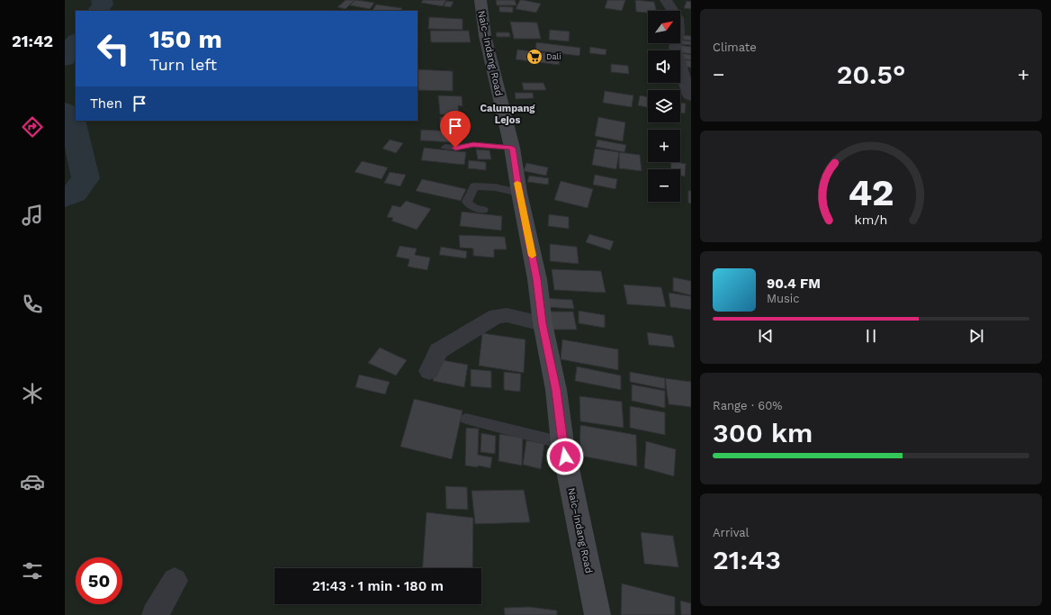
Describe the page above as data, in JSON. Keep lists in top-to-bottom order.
{
  "streets": {
    "main road": ["Naic–Indang Road"]
  },
  "districts": ["Calumpang Lejos"],
  "places": {
    "supermarket": ["Dali"]
  },
  "north": "top right",
  "page": {
    "tabs": "21:42",
    "tile": [
      "Climate",
      ["Range · 60%", "300 km"],
      ["Arrival", "21:43"]
    ],
    "map_buttons": ["+", "−"],
    "turn": ["150 m", "Turn left"],
    "heat": ["−", "20.5°", "+"],
    "then": "Then",
    "song": ["90.4 FM", "Music"],
    "limit": "50",
    "trip": "21:43 · 1 min · 180 m",
    "gauge": ["42", "km/h"]
  }
}
